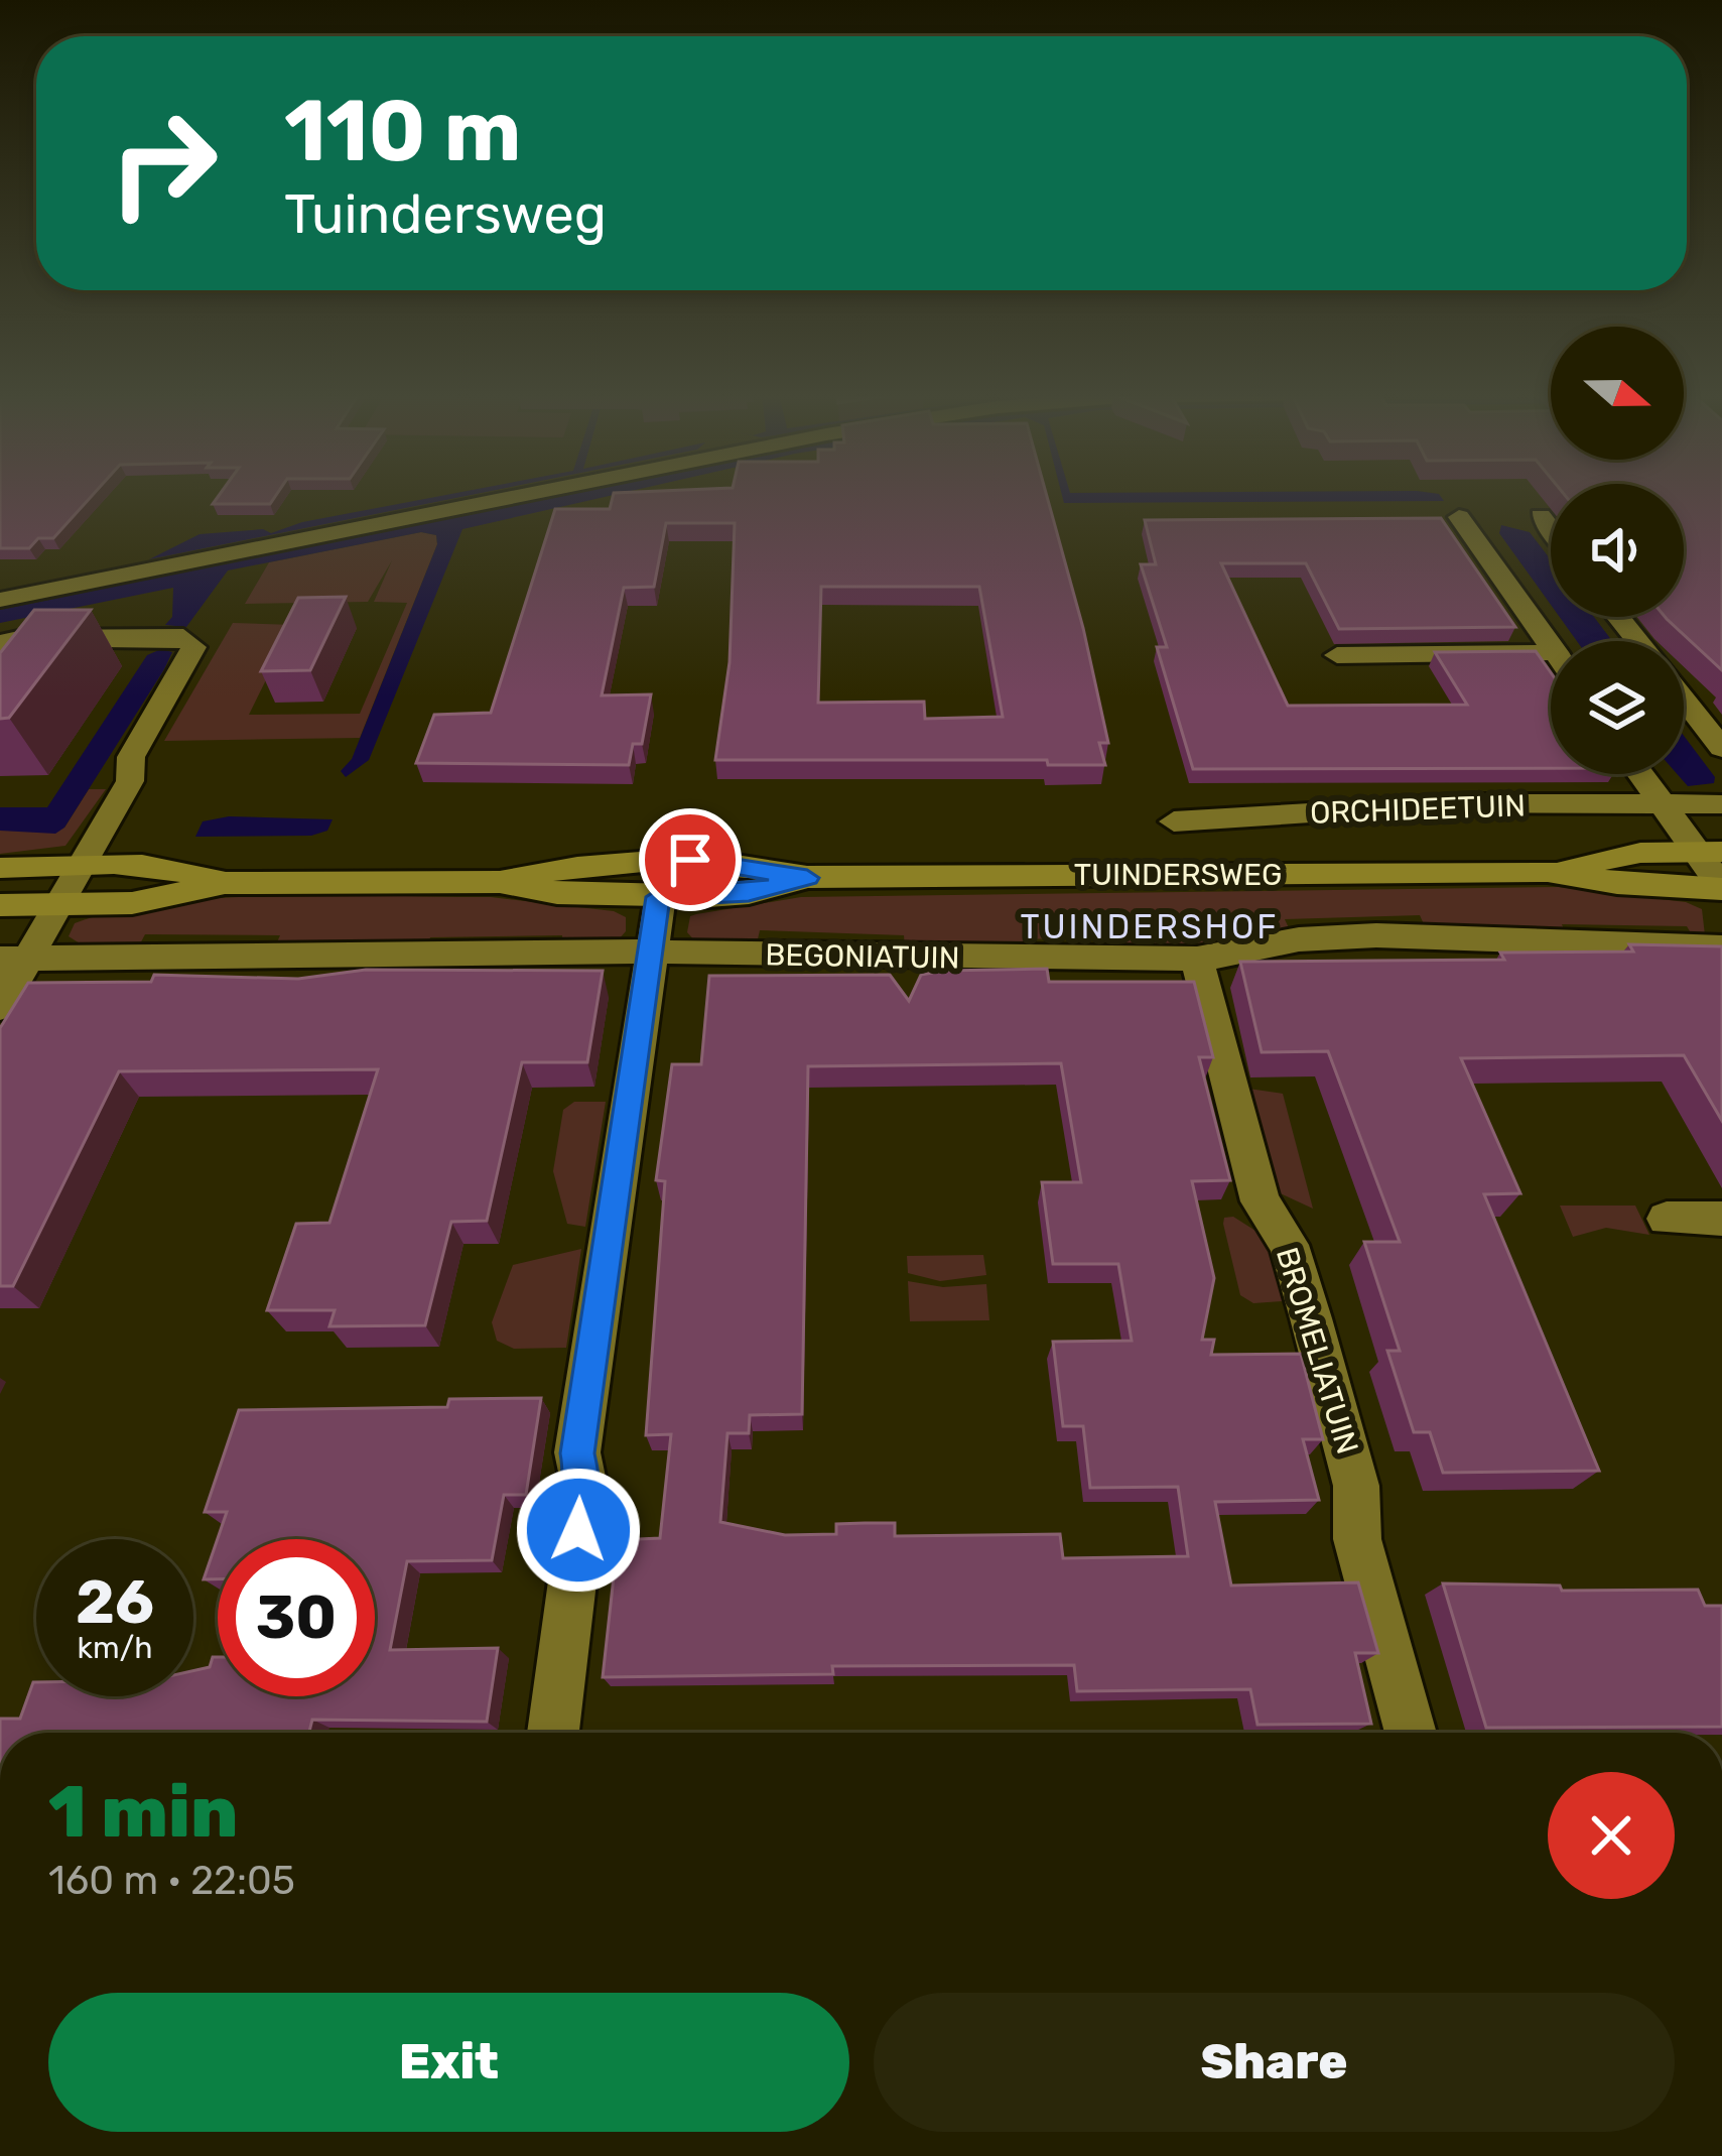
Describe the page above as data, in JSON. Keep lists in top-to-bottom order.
{
  "streets": {
    "main road": ["TUINDERSWEG"],
    "street": ["ORCHIDEETUIN", "BEGONIATUIN", "BROMELIATUIN"]
  },
  "crossings": [
    ["BEGONIATUIN", "BROMELIATUIN"]
  ],
  "districts": ["TUINDERSHOF"],
  "north": "right",
  "page": {
    "turn": ["110 m", "Tuindersweg"],
    "speed": "26 km/h",
    "limit": "30",
    "heading": ["1 min", "160 m · 22:05"],
    "buttons": ["Exit", "Share"]
  }
}
